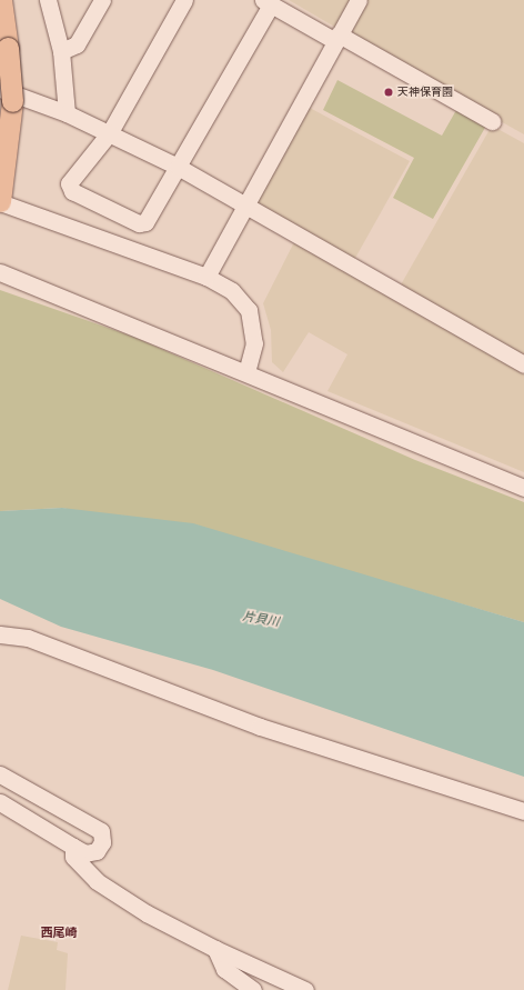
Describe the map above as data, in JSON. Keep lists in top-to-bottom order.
{
  "districts": ["西尾崎"],
  "water": ["片貝川"],
  "places": ["天神保育園"]
}
